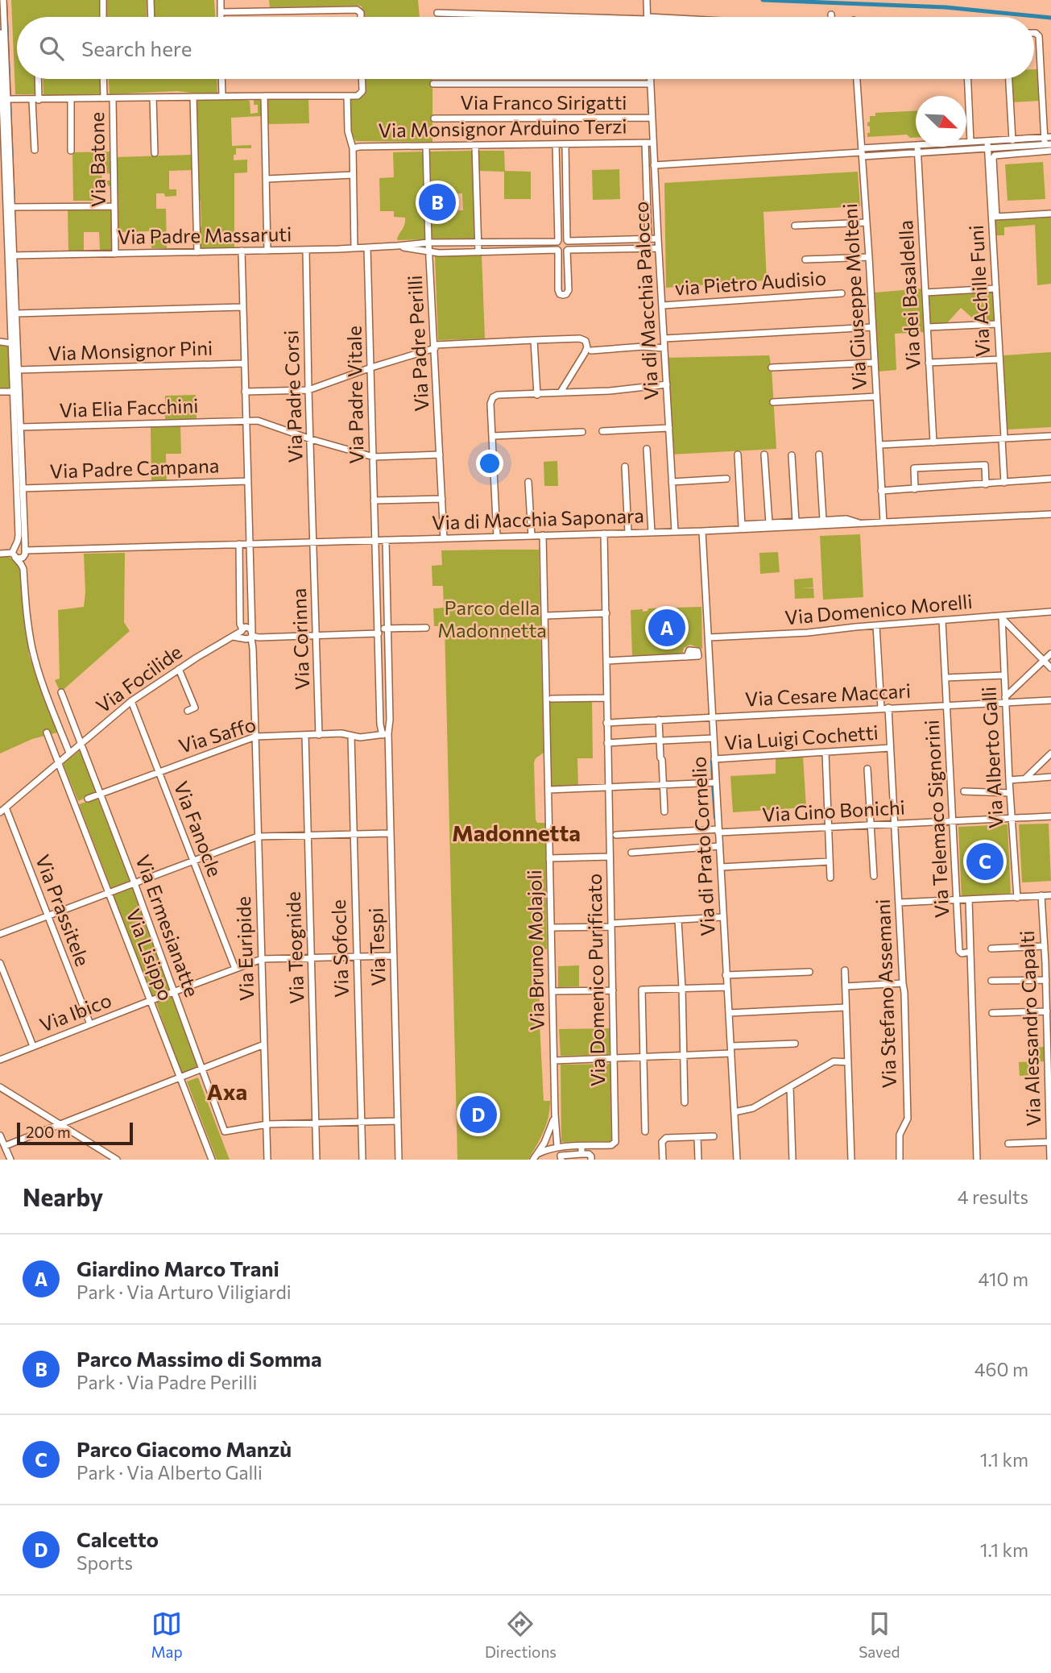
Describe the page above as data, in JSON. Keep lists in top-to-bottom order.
{
  "streets": {
    "street": [
      "Via Franco Sirigatti",
      "Via Monsignor Arduino Terzi",
      "Via Batone",
      "Via Padre Massaruti",
      "via Pietro Audisio",
      "Via Achille Funi",
      "Via dei Basaldella",
      "Via Giuseppe Molteni",
      "Via di Macchia Palocco",
      "Via Padre Perilli",
      "Via Monsignor Pini",
      "Via Padre Vitale",
      "Via Padre Corsi",
      "Via Elia Facchini",
      "Via Padre Campana",
      "Via di Macchia Saponara",
      "Via Domenico Morelli",
      "Via Corinna",
      "Via Focilide",
      "Via Cesare Maccari",
      "Via Saffo",
      "Via Luigi Cochetti",
      "Via Alberto Galli",
      "Via Gino Bonichi",
      "Via Telemaco Signorini",
      "Via Fanocle",
      "Via di Prato Cornelio",
      "Via Prassitele",
      "Via Ermesianatte",
      "Via Tespi",
      "Via Teognide",
      "Via Euripide",
      "Via Sofocle",
      "Via Bruno Molajoli",
      "Via Lisippo",
      "Via Domenico Purificato",
      "Via Stefano Assemani",
      "Via Ibico",
      "Via Alessandro Capalti"
    ]
  },
  "crossings": [
    ["Via Franco Sirigatti", "Via di Macchia Palocco"],
    ["Via Monsignor Arduino Terzi", "Via di Macchia Palocco"],
    ["Via Monsignor Arduino Terzi", "Via Padre Perilli"],
    ["Via Batone", "Via Padre Massaruti"],
    ["Via Padre Massaruti", "Via di Macchia Palocco"],
    ["Via Padre Massaruti", "Via Padre Perilli"],
    ["Via Padre Massaruti", "Via Padre Vitale"],
    ["Via Padre Massaruti", "Via Padre Corsi"],
    ["via Pietro Audisio", "Via di Macchia Palocco"],
    ["Via Giuseppe Molteni", "Via di Macchia Saponara"],
    ["Via di Macchia Palocco", "Via di Macchia Saponara"],
    ["Via Padre Perilli", "Via di Macchia Saponara"],
    ["Via Padre Vitale", "Via di Macchia Saponara"],
    ["Via Padre Vitale", "Via Tespi"],
    ["Via Padre Corsi", "Via Elia Facchini"],
    ["Via Padre Corsi", "Via di Macchia Saponara"],
    ["Via Padre Corsi", "Via Corinna"],
    ["Via di Macchia Saponara", "Via Corinna"],
    ["Via di Macchia Saponara", "Via di Prato Cornelio"],
    ["Via di Macchia Saponara", "Via Tespi"],
    ["Via di Macchia Saponara", "Via Bruno Molajoli"],
    ["Via di Macchia Saponara", "Via Domenico Purificato"],
    ["Via Domenico Morelli", "Via Alberto Galli"],
    ["Via Domenico Morelli", "Via Telemaco Signorini"],
    ["Via Domenico Morelli", "Via di Prato Cornelio"],
    ["Via Corinna", "Via Saffo"],
    ["Via Focilide", "Via Fanocle"],
    ["Via Focilide", "Via Prassitele"],
    ["Via Focilide", "Via Ermesianatte"],
    ["Via Focilide", "Via Lisippo"],
    ["Via Cesare Maccari", "Via Luigi Cochetti"],
    ["Via Cesare Maccari", "Via Alberto Galli"],
    ["Via Cesare Maccari", "Via Telemaco Signorini"],
    ["Via Cesare Maccari", "Via di Prato Cornelio"],
    ["Via Cesare Maccari", "Via Domenico Purificato"],
    ["Via Saffo", "Via Fanocle"],
    ["Via Saffo", "Via Ermesianatte"],
    ["Via Saffo", "Via Tespi"],
    ["Via Saffo", "Via Teognide"],
    ["Via Saffo", "Via Euripide"],
    ["Via Saffo", "Via Sofocle"],
    ["Via Luigi Cochetti", "Via Gino Bonichi"],
    ["Via Luigi Cochetti", "Via di Prato Cornelio"],
    ["Via Luigi Cochetti", "Via Stefano Assemani"],
    ["Via Alberto Galli", "Via Gino Bonichi"],
    ["Via Gino Bonichi", "Via Telemaco Signorini"],
    ["Via Gino Bonichi", "Via di Prato Cornelio"],
    ["Via Gino Bonichi", "Via Stefano Assemani"],
    ["Via Fanocle", "Via Ibico"],
    ["Via Prassitele", "Via Ibico"],
    ["Via Ermesianatte", "Via Euripide"],
    ["Via Ermesianatte", "Via Ibico"],
    ["Via Tespi", "Via Ibico"],
    ["Via Teognide", "Via Ibico"],
    ["Via Euripide", "Via Ibico"],
    ["Via Sofocle", "Via Ibico"],
    ["Via Bruno Molajoli", "Via Domenico Purificato"],
    ["Via Lisippo", "Via Ibico"]
  ],
  "districts": ["Madonnetta", "Axa"],
  "parks": ["Parco della Madonnetta"],
  "scale_bar": "200 m",
  "north": "bottom right",
  "page": {
    "search": "Search here",
    "pins": [
      "B",
      "A",
      "C",
      "D"
    ],
    "scale": "200 m",
    "heading": ["Nearby", "4 results"],
    "list": [
      {
        "mark": "A",
        "name": "Giardino Marco Trani",
        "note": "Park · Via Arturo Viligiardi",
        "value": "410 m"
      },
      {
        "mark": "B",
        "name": "Parco Massimo di Somma",
        "note": "Park · Via Padre Perilli",
        "value": "460 m"
      },
      {
        "mark": "C",
        "name": "Parco Giacomo Manzù",
        "note": "Park · Via Alberto Galli",
        "value": "1.1 km"
      },
      {
        "mark": "D",
        "name": "Calcetto",
        "note": "Sports",
        "value": "1.1 km"
      }
    ],
    "nav": ["Map", "Directions", "Saved"]
  }
}
